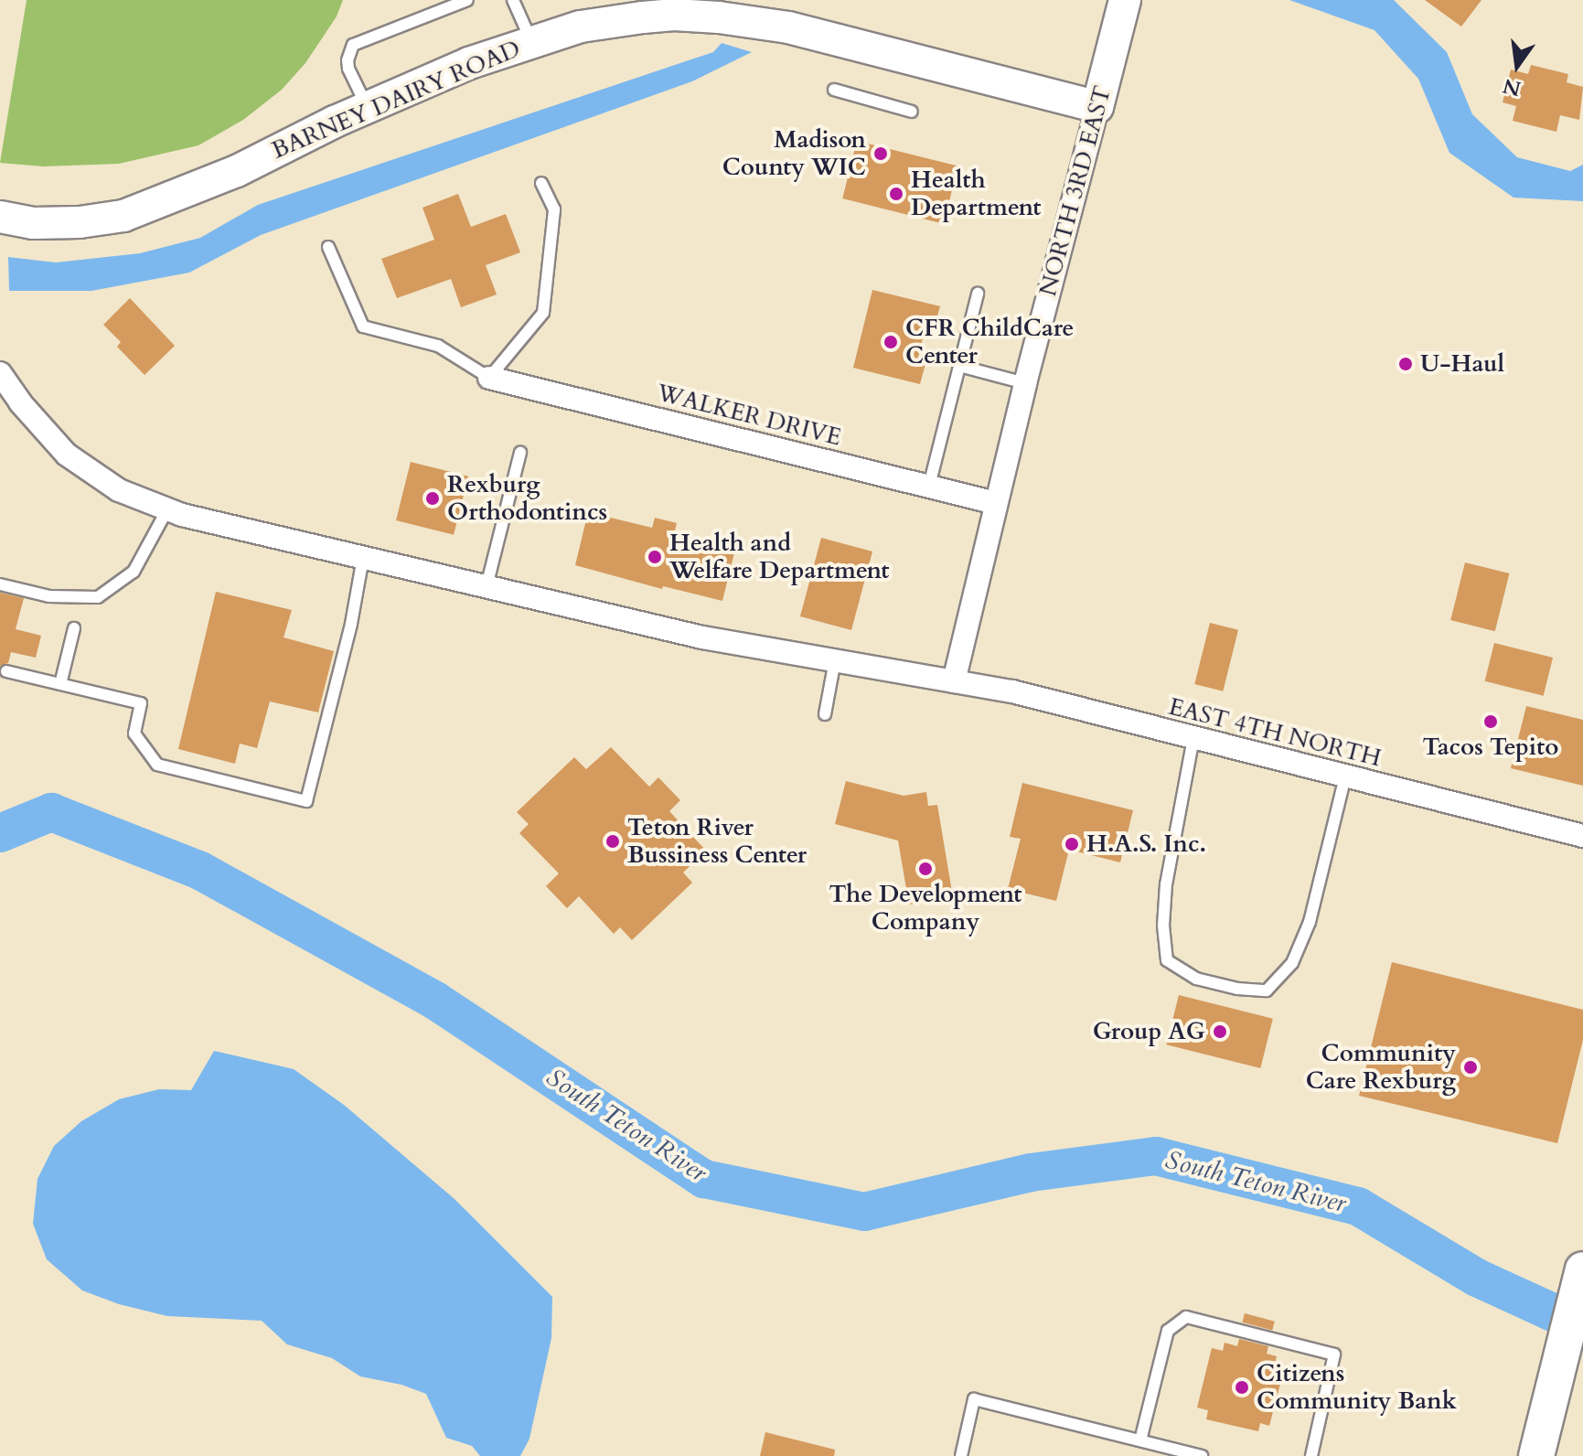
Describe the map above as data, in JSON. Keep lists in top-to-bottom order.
{
  "streets": {
    "street": [
      "BARNEY DAIRY ROAD",
      "NORTH 3RD EAST",
      "WALKER DRIVE",
      "EAST 4TH NORTH"
    ]
  },
  "crossings": [
    ["BARNEY DAIRY ROAD", "NORTH 3RD EAST"],
    ["NORTH 3RD EAST", "WALKER DRIVE"],
    ["NORTH 3RD EAST", "EAST 4TH NORTH"]
  ],
  "water": ["South Teton River"],
  "places": [
    "Madison County WIC",
    "Health Department",
    "CFR ChildCare Center",
    "U-Haul",
    "Rexburg Orthodontincs",
    "Health and Welfare Department",
    "Tacos Tepito",
    "Teton River Bussiness Center",
    "H.A.S. Inc.",
    "The Development Company",
    "Group AG",
    "Community Care Rexburg",
    "Citizens Community Bank"
  ],
  "north": "bottom"
}
